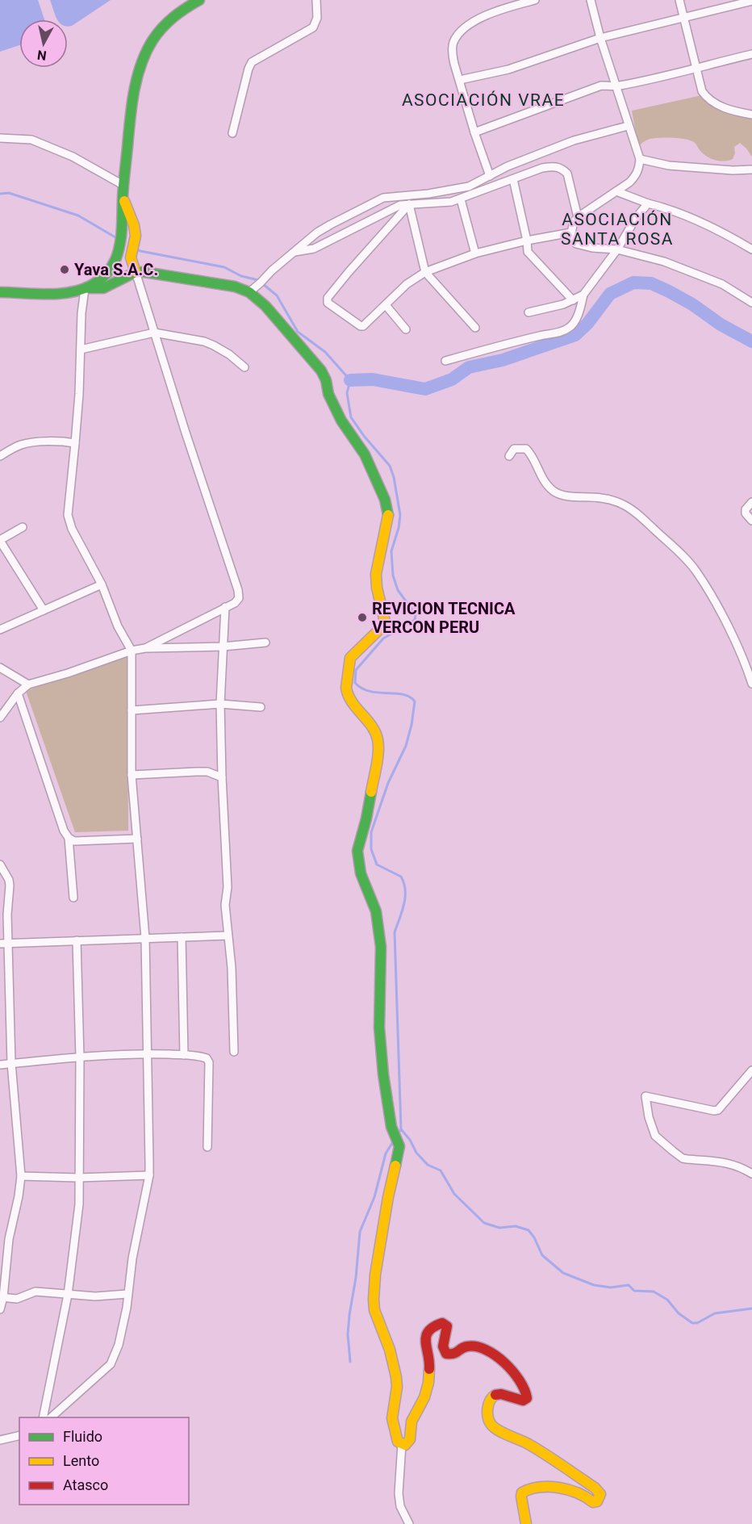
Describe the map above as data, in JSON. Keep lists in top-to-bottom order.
{
  "districts": ["ASOCIACIÓN VRAE", "ASOCIACIÓN SANTA ROSA"],
  "places": ["Yava S.A.C.", "REVICION TECNICA VERCON PERU"],
  "legend": ["Fluido", "Lento", "Atasco"],
  "north": "bottom"
}
